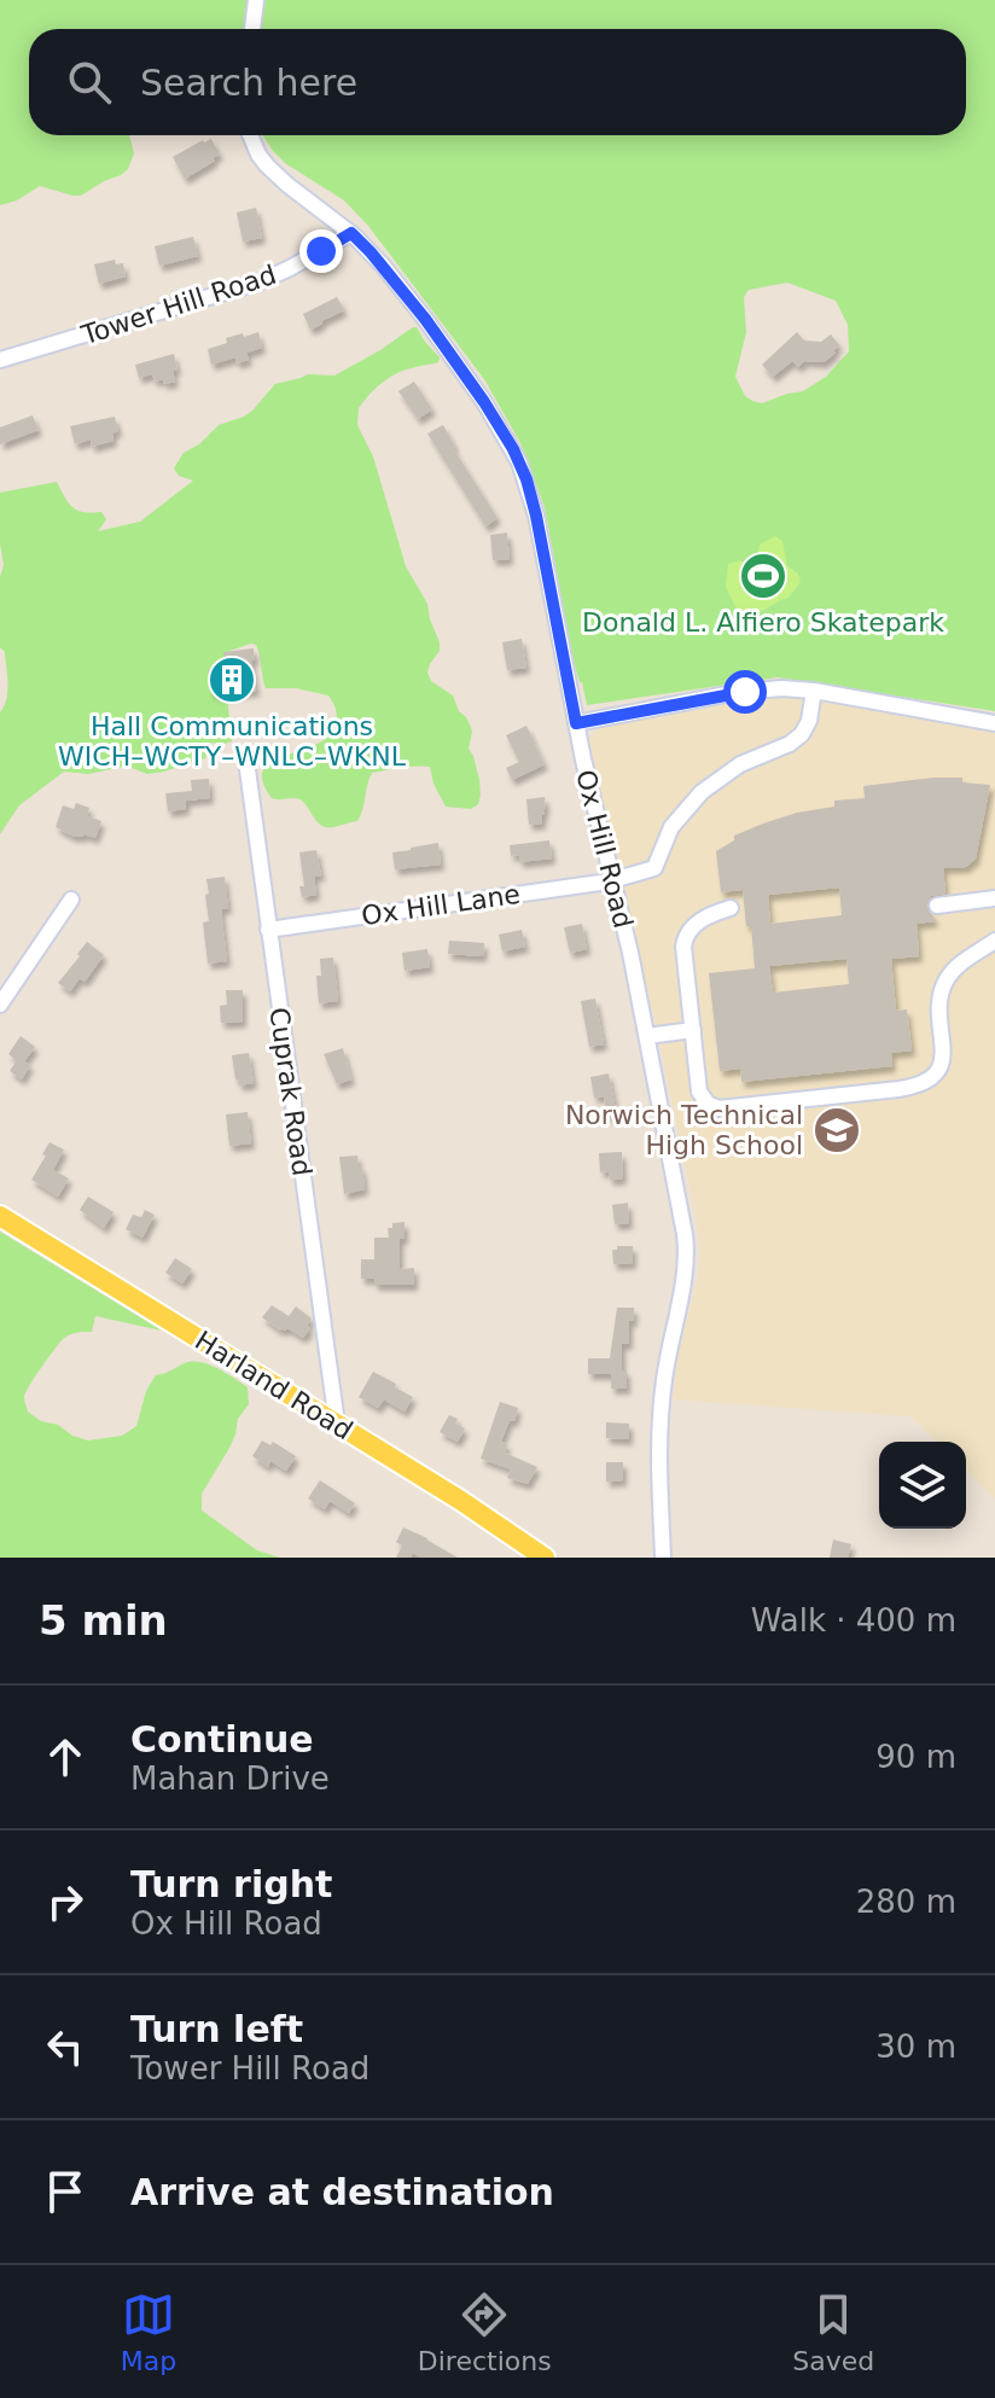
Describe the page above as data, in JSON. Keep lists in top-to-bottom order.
{
  "streets": {
    "main road": ["Harland Road"],
    "street": [
      "Tower Hill Road",
      "Ox Hill Road",
      "Ox Hill Lane",
      "Cuprak Road"
    ]
  },
  "crossings": [
    ["Tower Hill Road", "Ox Hill Road"],
    ["Ox Hill Road", "Ox Hill Lane"],
    ["Ox Hill Lane", "Cuprak Road"],
    ["Cuprak Road", "Harland Road"]
  ],
  "places": {
    "sports": ["Donald L. Alfiero Skatepark"],
    "building": ["Hall Communications WICH–WCTY–WNLC–WKNL"],
    "school or university": ["Norwich Technical High School"]
  },
  "page": {
    "search": "Search here",
    "heading": ["5 min", "Walk · 400 m"],
    "list": [
      ["Continue", "Mahan Drive", "90 m"],
      ["Turn right", "Ox Hill Road", "280 m"],
      ["Turn left", "Tower Hill Road", "30 m"],
      "Arrive at destination"
    ],
    "nav": ["Map", "Directions", "Saved"]
  }
}
